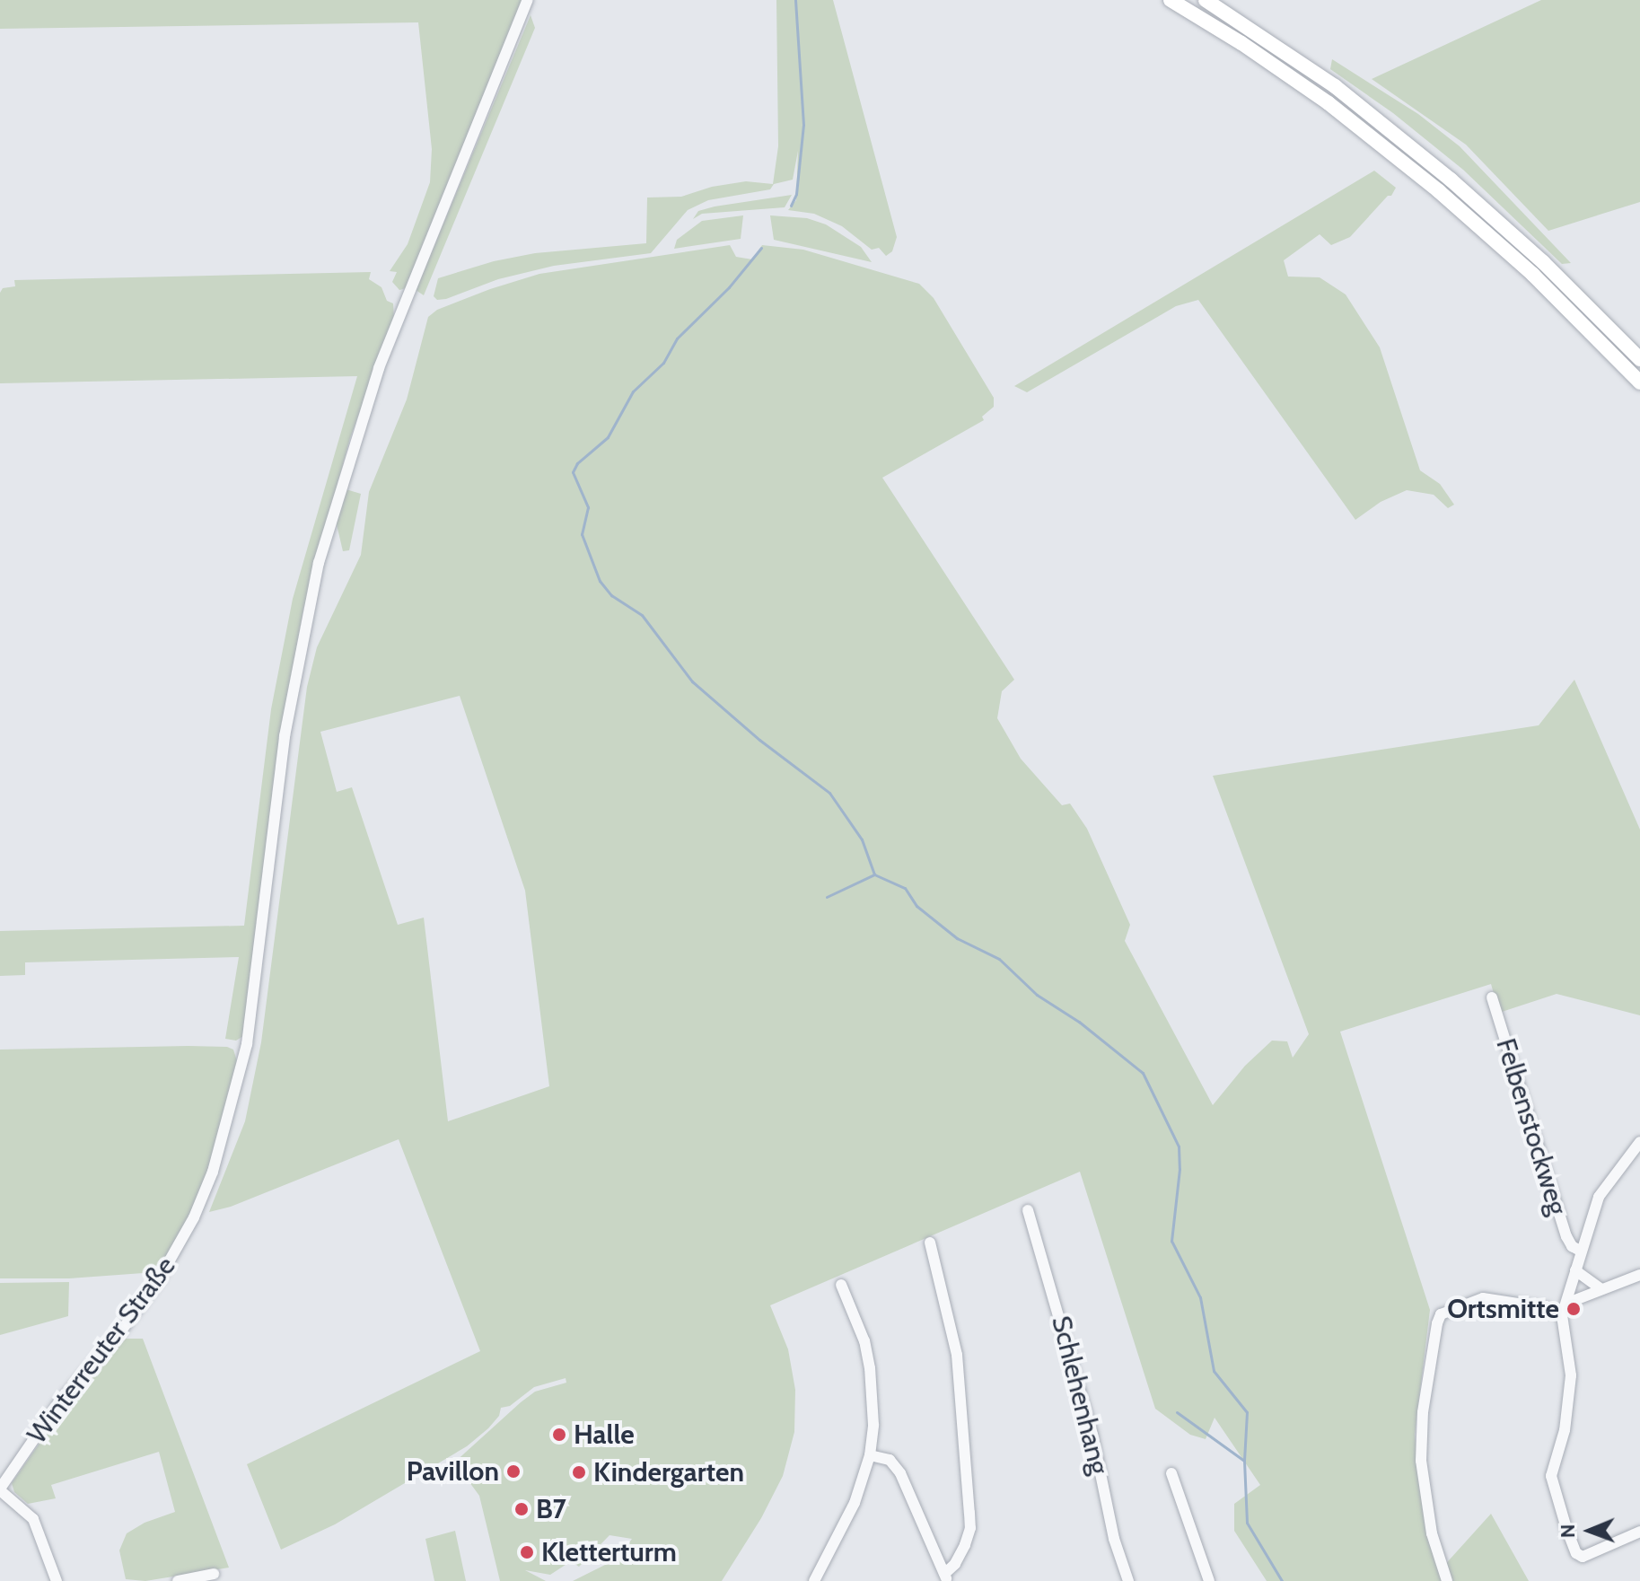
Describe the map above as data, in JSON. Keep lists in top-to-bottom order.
{
  "streets": {
    "street": ["Felbenstockweg", "Winterreuter Straße", "Schlehenhang"]
  },
  "places": [
    "Ortsmitte",
    "Halle",
    "Pavillon",
    "Kindergarten",
    "B7",
    "Kletterturm"
  ],
  "north": "left"
}
